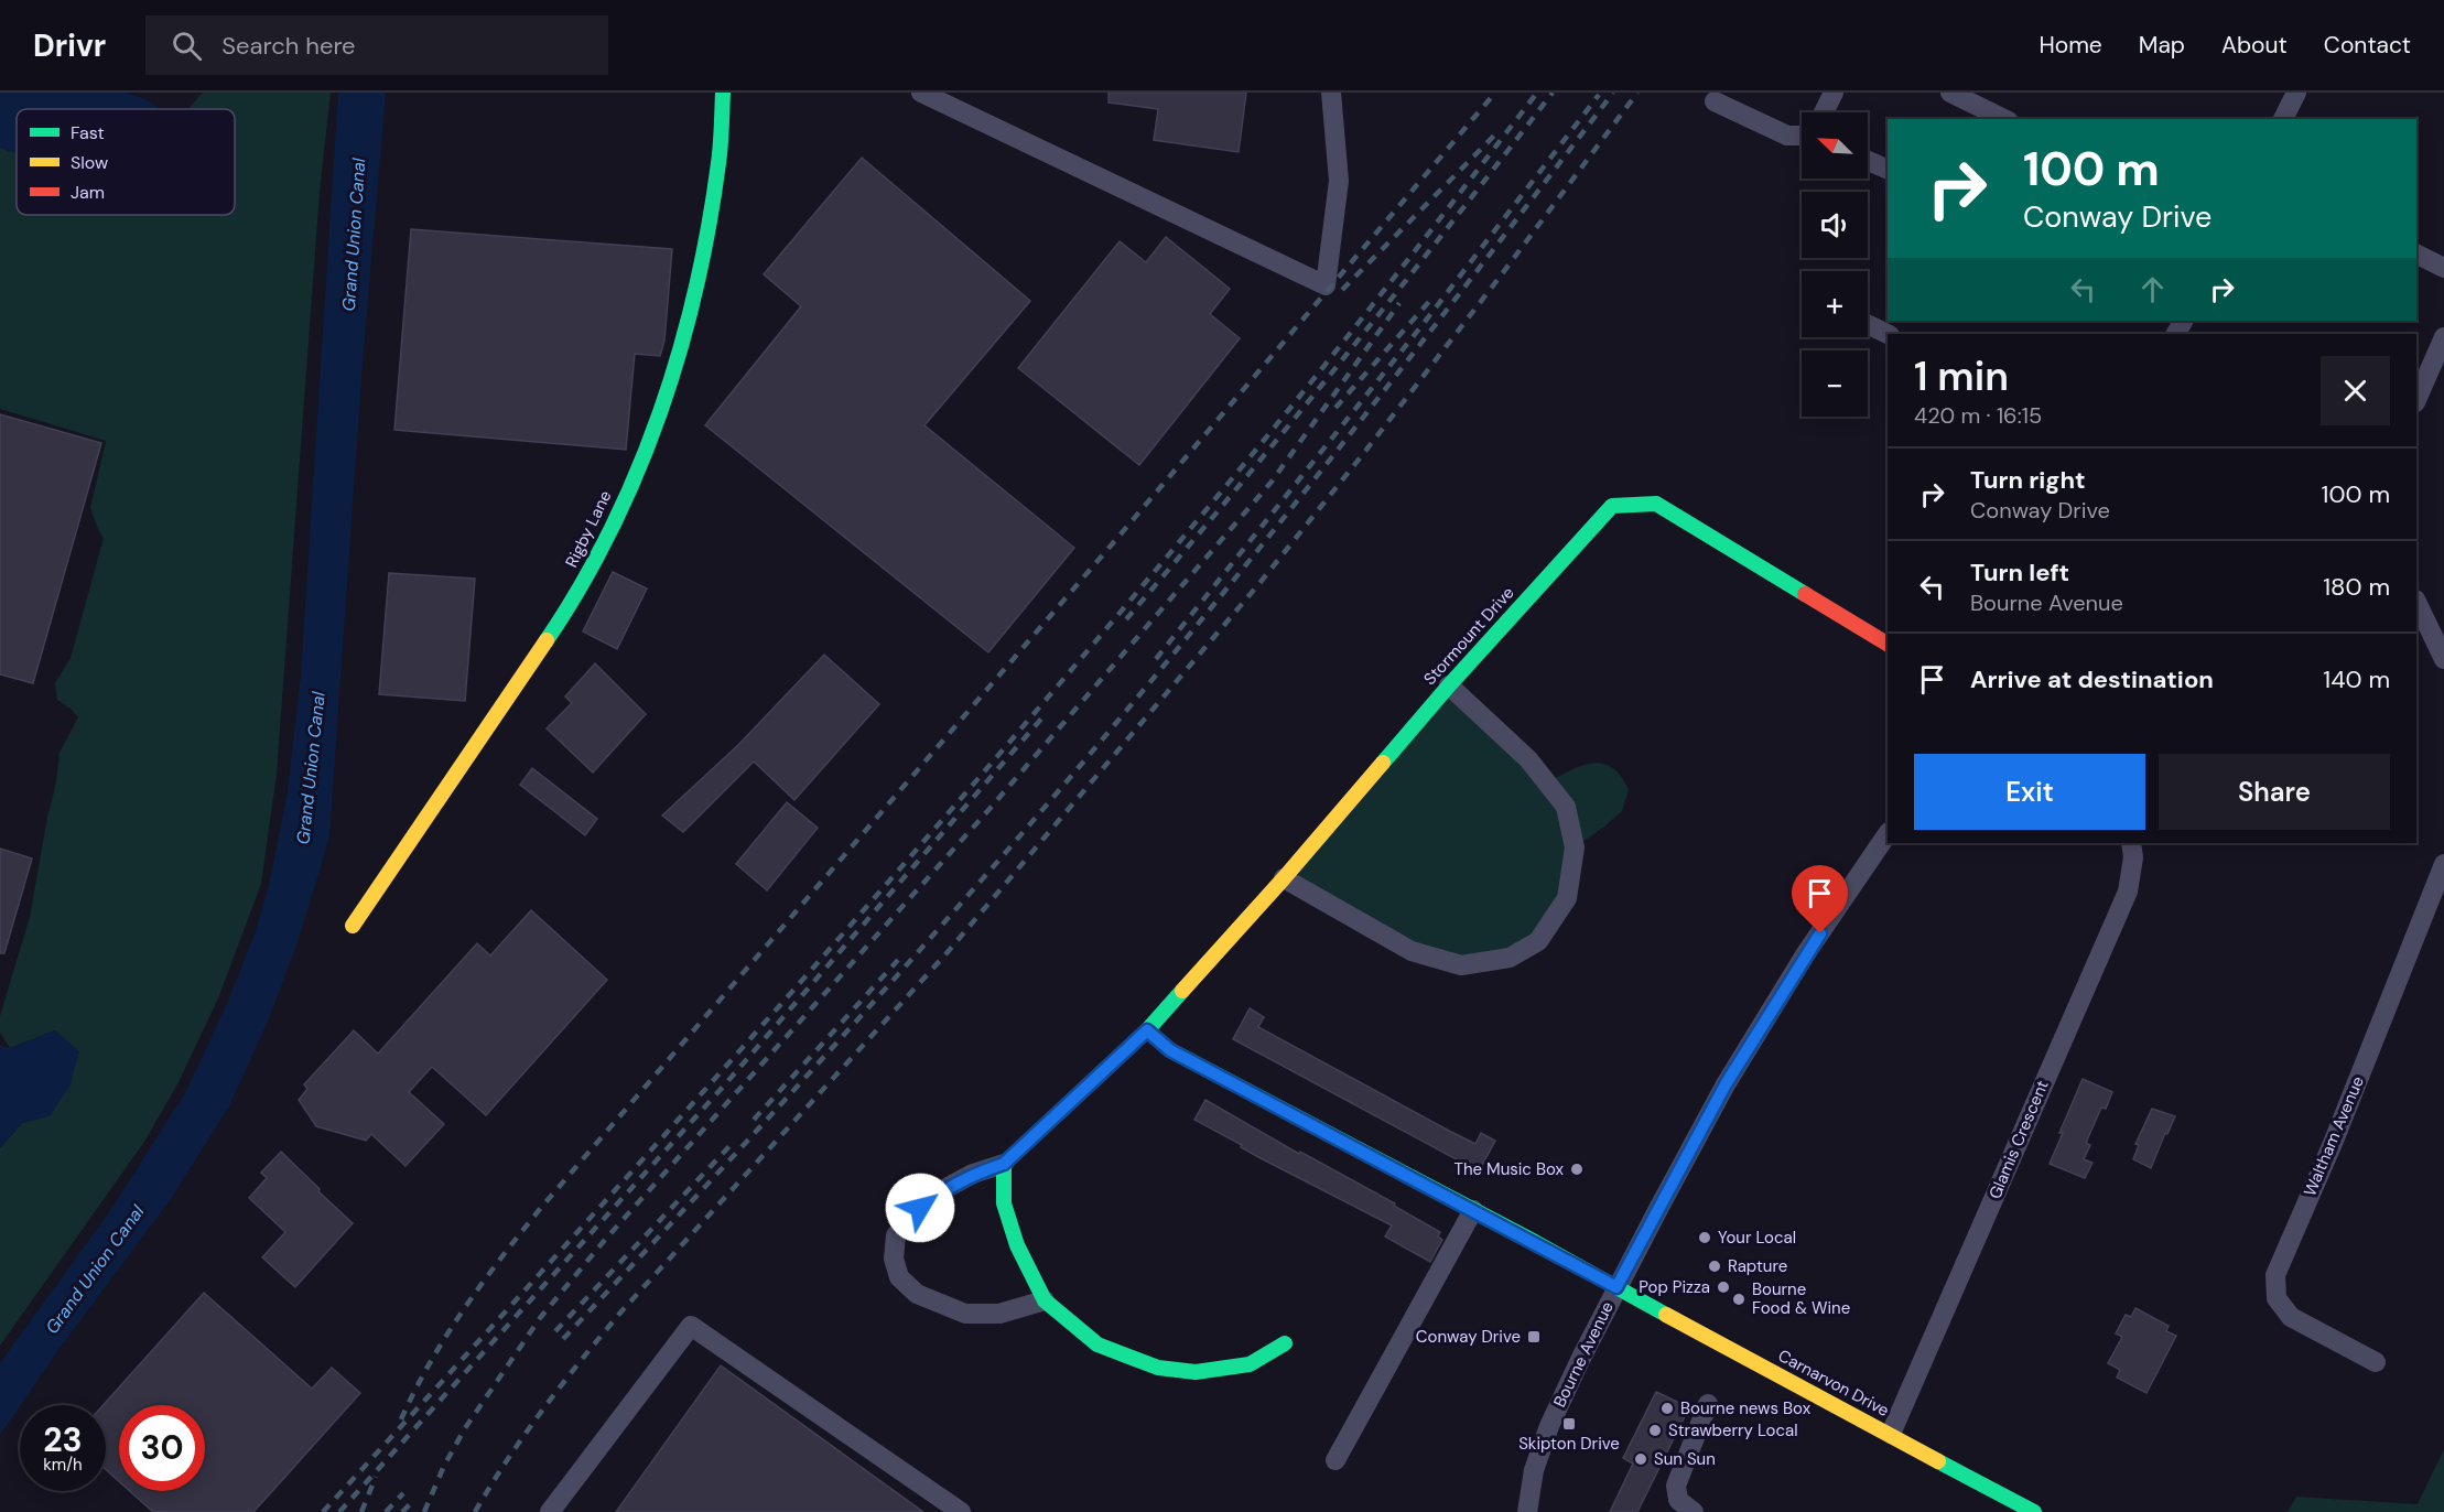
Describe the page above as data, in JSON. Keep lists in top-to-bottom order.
{
  "streets": {
    "street": [
      "Rigby Lane",
      "Stormount Drive",
      "Waltham Avenue",
      "Glamis Crescent",
      "Bourne Avenue",
      "Carnarvon Drive"
    ]
  },
  "crossings": [
    ["Glamis Crescent", "Carnarvon Drive"],
    ["Bourne Avenue", "Carnarvon Drive"]
  ],
  "water": ["Grand Union Canal"],
  "places": {
    "other": [
      "The Music Box",
      "Your Local",
      "Rapture",
      "Pop Pizza",
      "Bourne Food & Wine",
      "Bourne news Box",
      "Strawberry Local",
      "Sun Sun"
    ],
    "transit": ["Conway Drive", "Skipton Drive"]
  },
  "legend": ["Fast", "Slow", "Jam"],
  "north": "top left",
  "page": {
    "header": "Drivr",
    "search": "Search here",
    "nav": [
      "Home",
      "Map",
      "About",
      "Contact"
    ],
    "map_buttons": ["+", "−"],
    "turn": ["100 m", "Conway Drive"],
    "heading": ["1 min", "420 m · 16:15"],
    "list": [
      {
        "name": "Turn right",
        "note": "Conway Drive",
        "value": "100 m"
      },
      {
        "name": "Turn left",
        "note": "Bourne Avenue",
        "value": "180 m"
      },
      {
        "name": "Arrive at destination",
        "value": "140 m"
      }
    ],
    "buttons": ["Exit", "Share"],
    "speed": "23 km/h",
    "limit": "30"
  }
}
